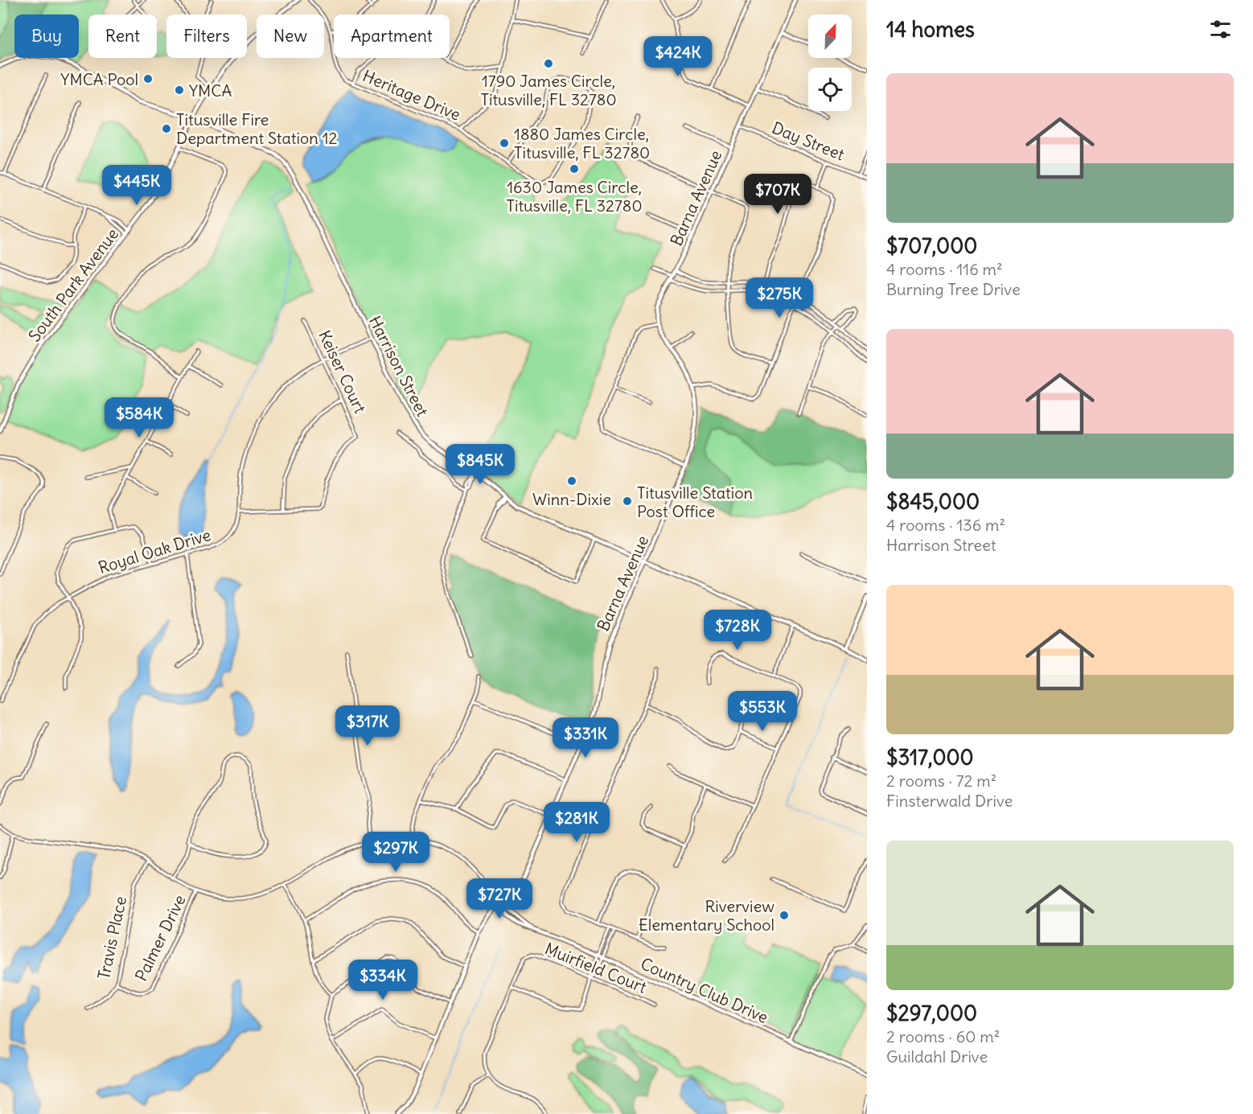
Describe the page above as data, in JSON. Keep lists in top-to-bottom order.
{
  "streets": {
    "street": [
      "Heritage Drive",
      "Day Street",
      "Barna Avenue",
      "South Park Avenue",
      "Harrison Street",
      "Keiser Court",
      "Royal Oak Drive",
      "Travis Place",
      "Palmer Drive",
      "Muirfield Court",
      "Country Club Drive"
    ]
  },
  "crossings": [
    ["Day Street", "Barna Avenue"],
    ["Barna Avenue", "Harrison Street"],
    ["Barna Avenue", "Country Club Drive"],
    ["South Park Avenue", "Harrison Street"],
    ["Harrison Street", "Royal Oak Drive"],
    ["Keiser Court", "Royal Oak Drive"],
    ["Travis Place", "Palmer Drive"],
    ["Travis Place", "Country Club Drive"],
    ["Palmer Drive", "Country Club Drive"]
  ],
  "places": [
    "1790 James Circle, Titusville, FL 32780",
    "YMCA Pool",
    "YMCA",
    "Titusville Fire Department Station 12",
    "1880 James Circle, Titusville, FL 32780",
    "1630 James Circle, Titusville, FL 32780",
    "Winn-Dixie",
    "Titusville Station Post Office",
    "Riverview Elementary School"
  ],
  "north": "top right",
  "page": {
    "heading": "14 homes",
    "chip": [
      "Buy",
      "Rent",
      "Filters",
      "New",
      "Apartment"
    ],
    "price": [
      "$424K",
      "$445K",
      "$707K",
      "$275K",
      "$584K",
      "$845K",
      "$728K",
      "$553K",
      "$317K",
      "$331K",
      "$281K",
      "$297K",
      "$727K",
      "$334K"
    ],
    "list": [
      {
        "name": "$707,000",
        "note": "4 rooms · 116 m² · Burning Tree Drive"
      },
      {
        "name": "$845,000",
        "note": "4 rooms · 136 m² · Harrison Street"
      },
      {
        "name": "$317,000",
        "note": "2 rooms · 72 m² · Finsterwald Drive"
      },
      {
        "name": "$297,000",
        "note": "2 rooms · 60 m² · Guildahl Drive"
      }
    ]
  }
}
